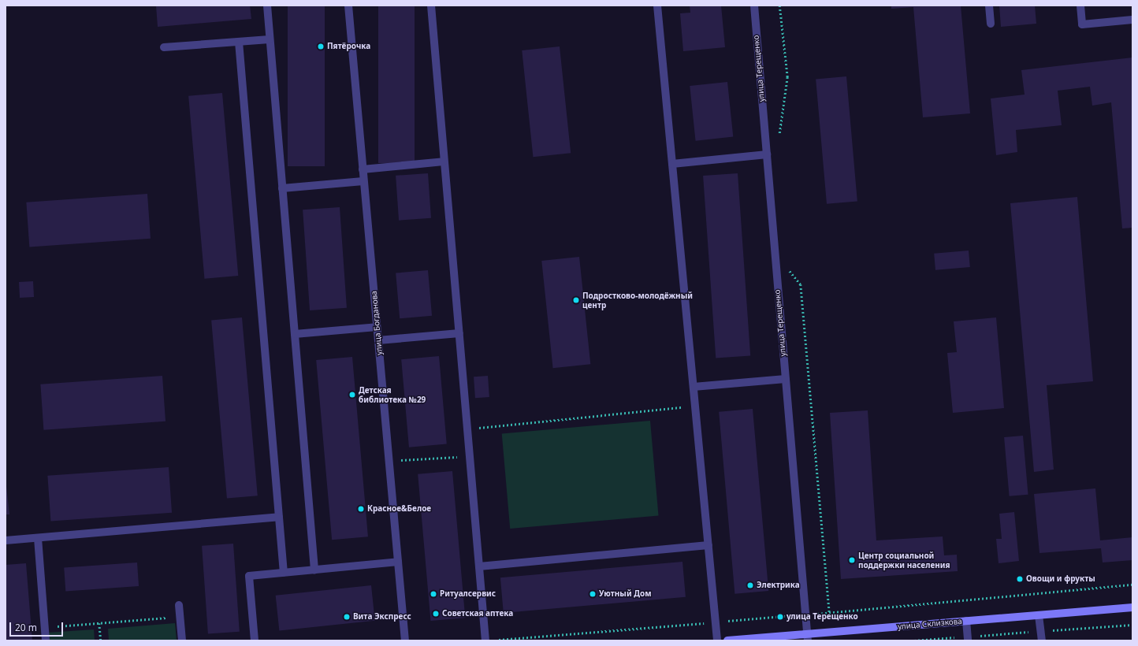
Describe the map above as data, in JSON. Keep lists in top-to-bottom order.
{
  "streets": {
    "street": ["улица Терещенко", "улица Богданова", "улица Склизкова"]
  },
  "crossings": [
    ["улица Терещенко", "улица Склизкова"]
  ],
  "places": [
    "Пятёрочка",
    "Подростково-молодёжный центр",
    "Детская библиотека №29",
    "Красное&Белое",
    "Центр социальной поддержки населения",
    "Овощи и фрукты",
    "Электрика",
    "Ритуалсервис",
    "Уютный Дом",
    "Советская аптека",
    "Вита Экспресс",
    "улица Терещенко"
  ],
  "scale_bar": "20 m"
}
